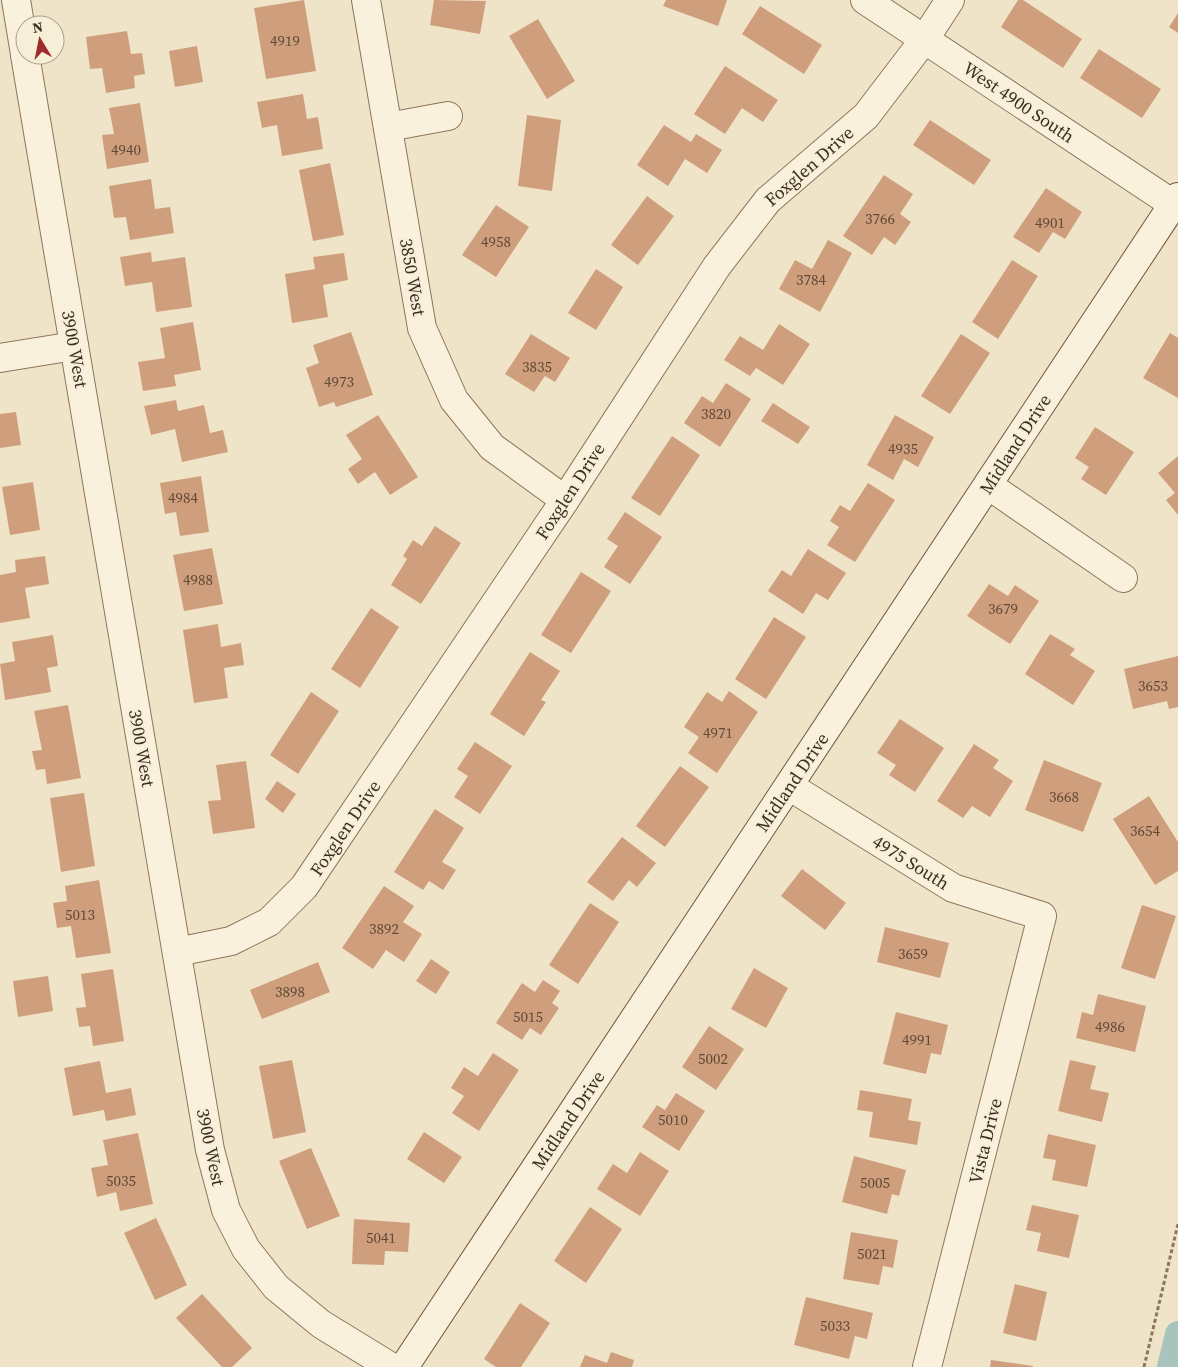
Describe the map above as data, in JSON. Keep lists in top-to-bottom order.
{
  "streets": {
    "street": [
      "West 4900 South",
      "Foxglen Drive",
      "3850 West",
      "3900 West",
      "Midland Drive",
      "4975 South",
      "Vista Drive"
    ]
  },
  "crossings": [
    ["West 4900 South", "Foxglen Drive"],
    ["West 4900 South", "Midland Drive"],
    ["Foxglen Drive", "3850 West"],
    ["Foxglen Drive", "3900 West"],
    ["Midland Drive", "4975 South"],
    ["4975 South", "Vista Drive"]
  ],
  "house_numbers": [
    "4919",
    "4940",
    "3766",
    "4901",
    "4958",
    "3784",
    "3835",
    "4973",
    "3820",
    "4935",
    "4984",
    "4988",
    "3679",
    "3653",
    "4971",
    "3668",
    "3654",
    "5013",
    "3892",
    "3659",
    "3898",
    "5015",
    "4986",
    "4991",
    "5002",
    "5010",
    "5035",
    "5005",
    "5041",
    "5021",
    "5033"
  ],
  "north": "top"
}
